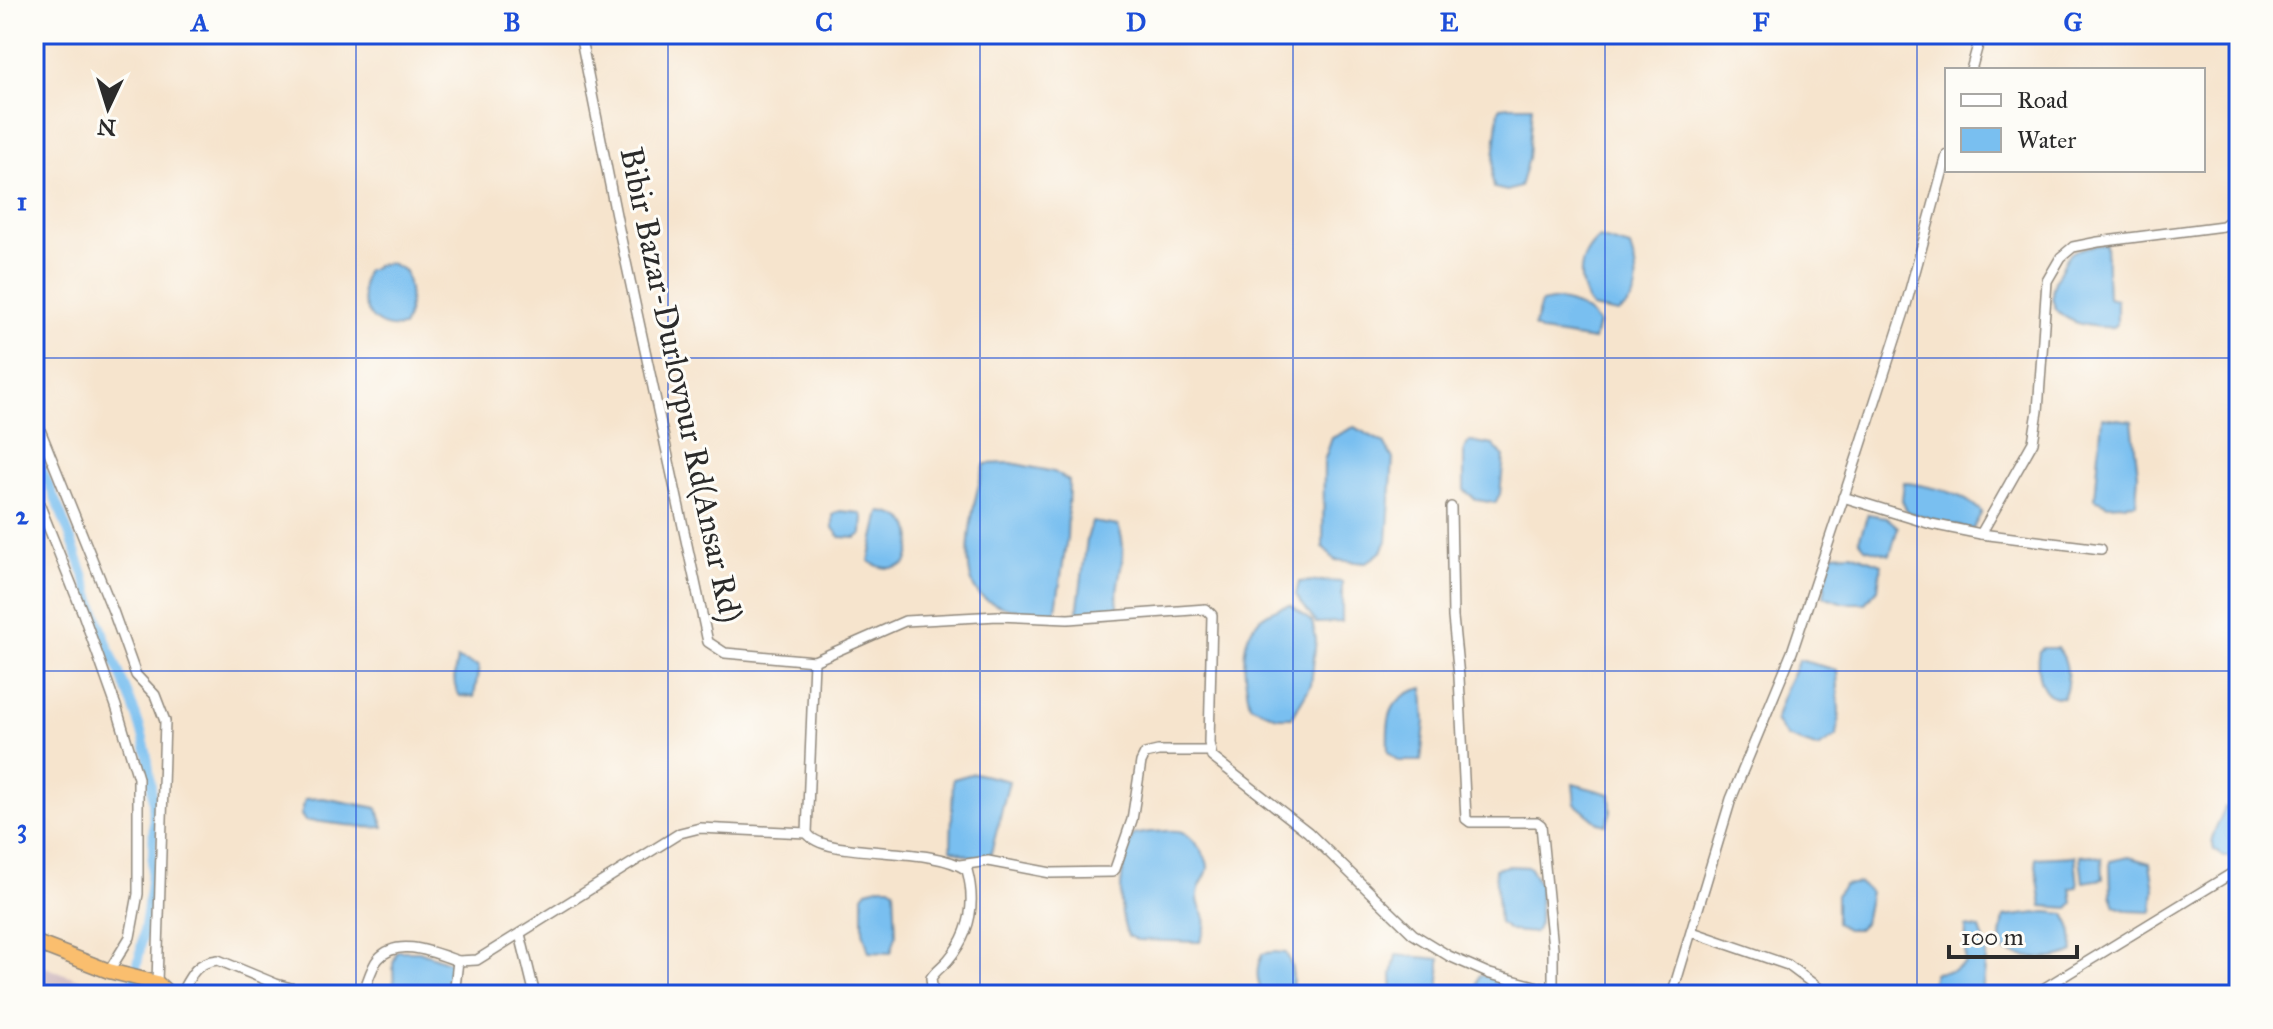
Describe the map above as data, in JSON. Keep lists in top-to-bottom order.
{
  "streets": {
    "street": ["Bibir Bazar-Durlovpur Rd(Ansar Rd)"]
  },
  "legend": ["Road", "Water"],
  "scale_bar": "100 m",
  "north": "bottom",
  "grid": {
    "columns": [
      "A",
      "B",
      "C",
      "D",
      "E",
      "F",
      "G"
    ],
    "rows": ["1", "2", "3"]
  }
}
